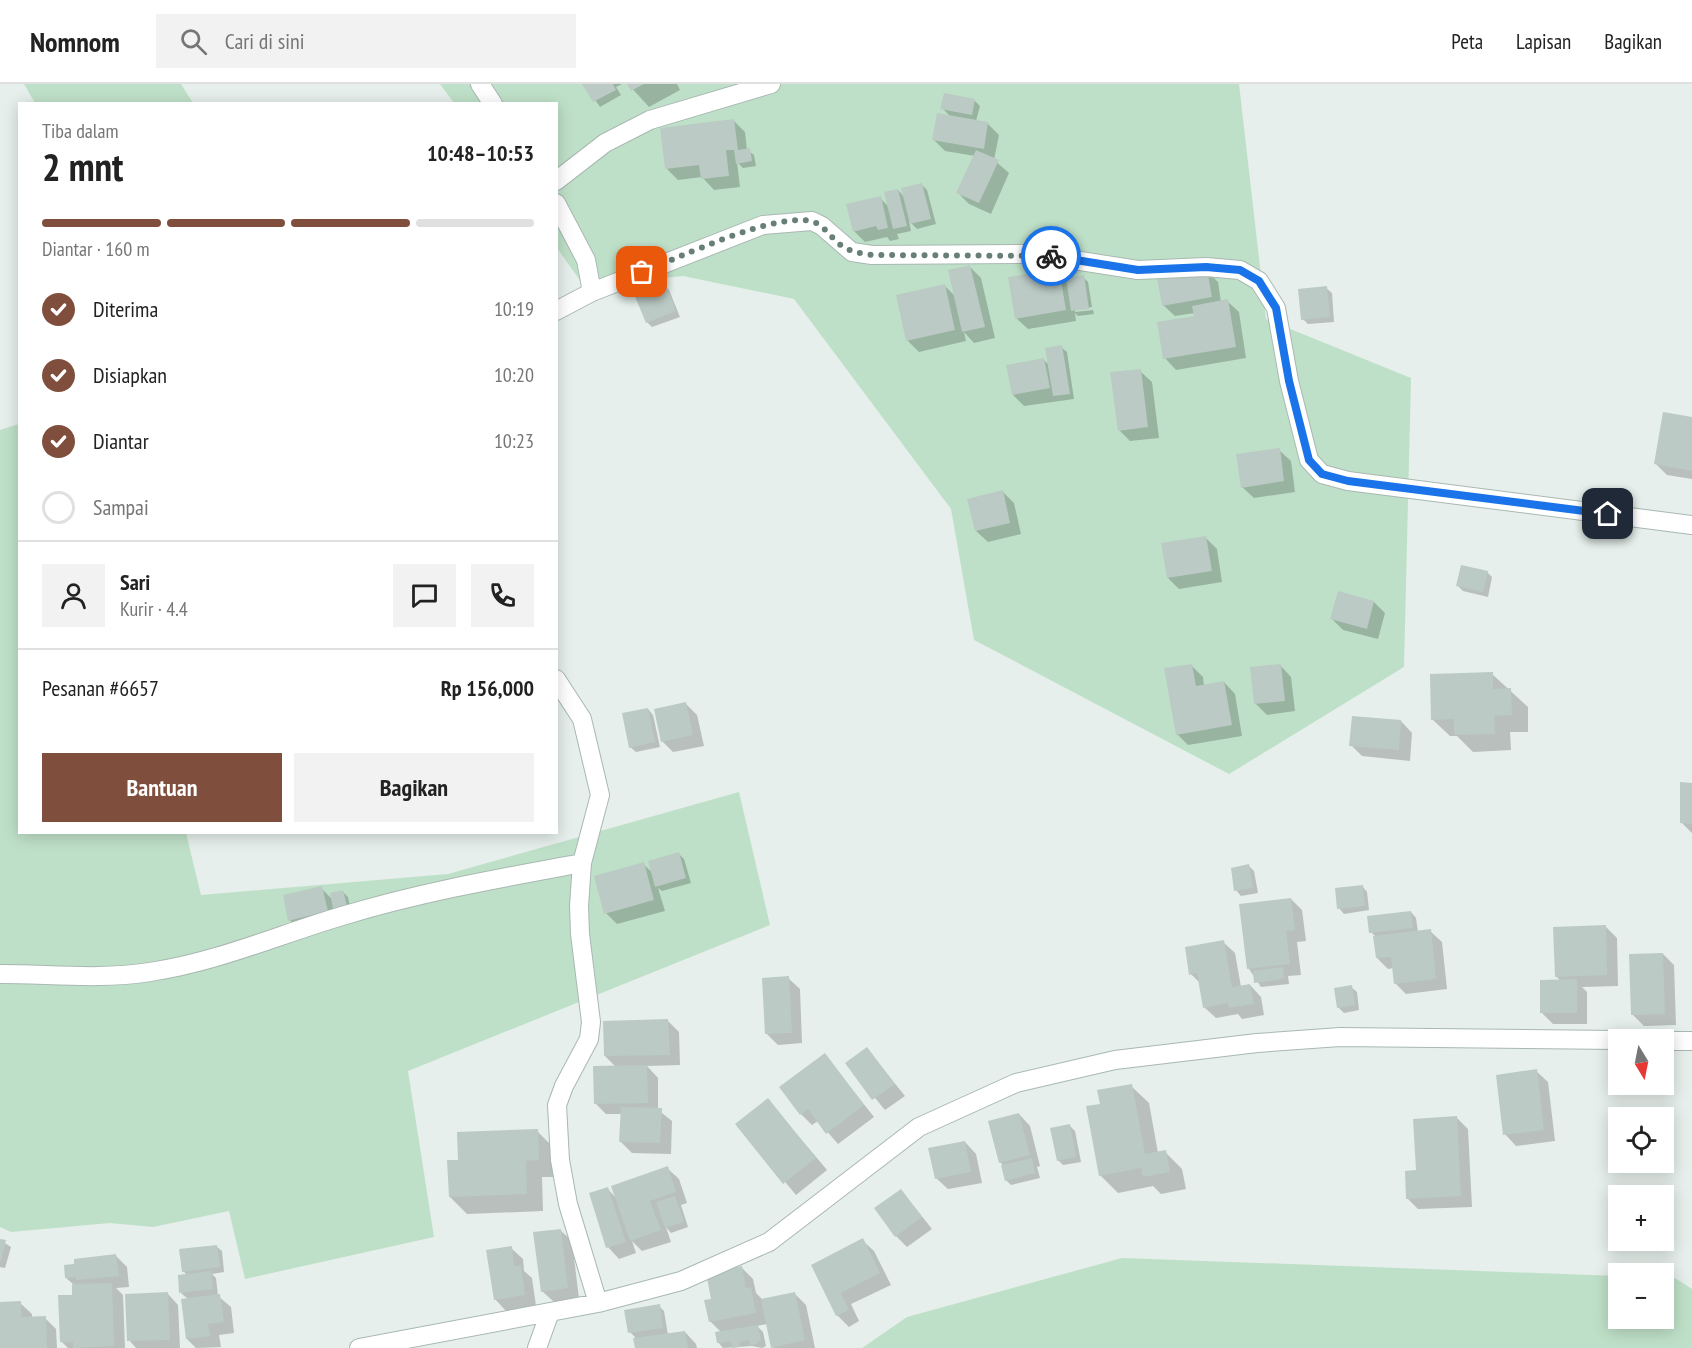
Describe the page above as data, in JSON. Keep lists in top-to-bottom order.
{
  "north": "bottom",
  "page": {
    "header": "Nomnom",
    "search": "Cari di sini",
    "nav": ["Peta", "Lapisan", "Bagikan"],
    "heading": ["2 mnt", "Tiba dalam", "10:48–10:53"],
    "panel": [
      "Sari",
      "Kurir · 4.4",
      "Pesanan #6657",
      "Rp 156,000"
    ],
    "bar": "Diantar · 160 m",
    "list": [
      ["Diterima", "10:19"],
      ["Disiapkan", "10:20"],
      ["Diantar", "10:23"],
      "Sampai"
    ],
    "buttons": ["Bantuan", "Bagikan"],
    "map_buttons": ["+", "−"]
  }
}
